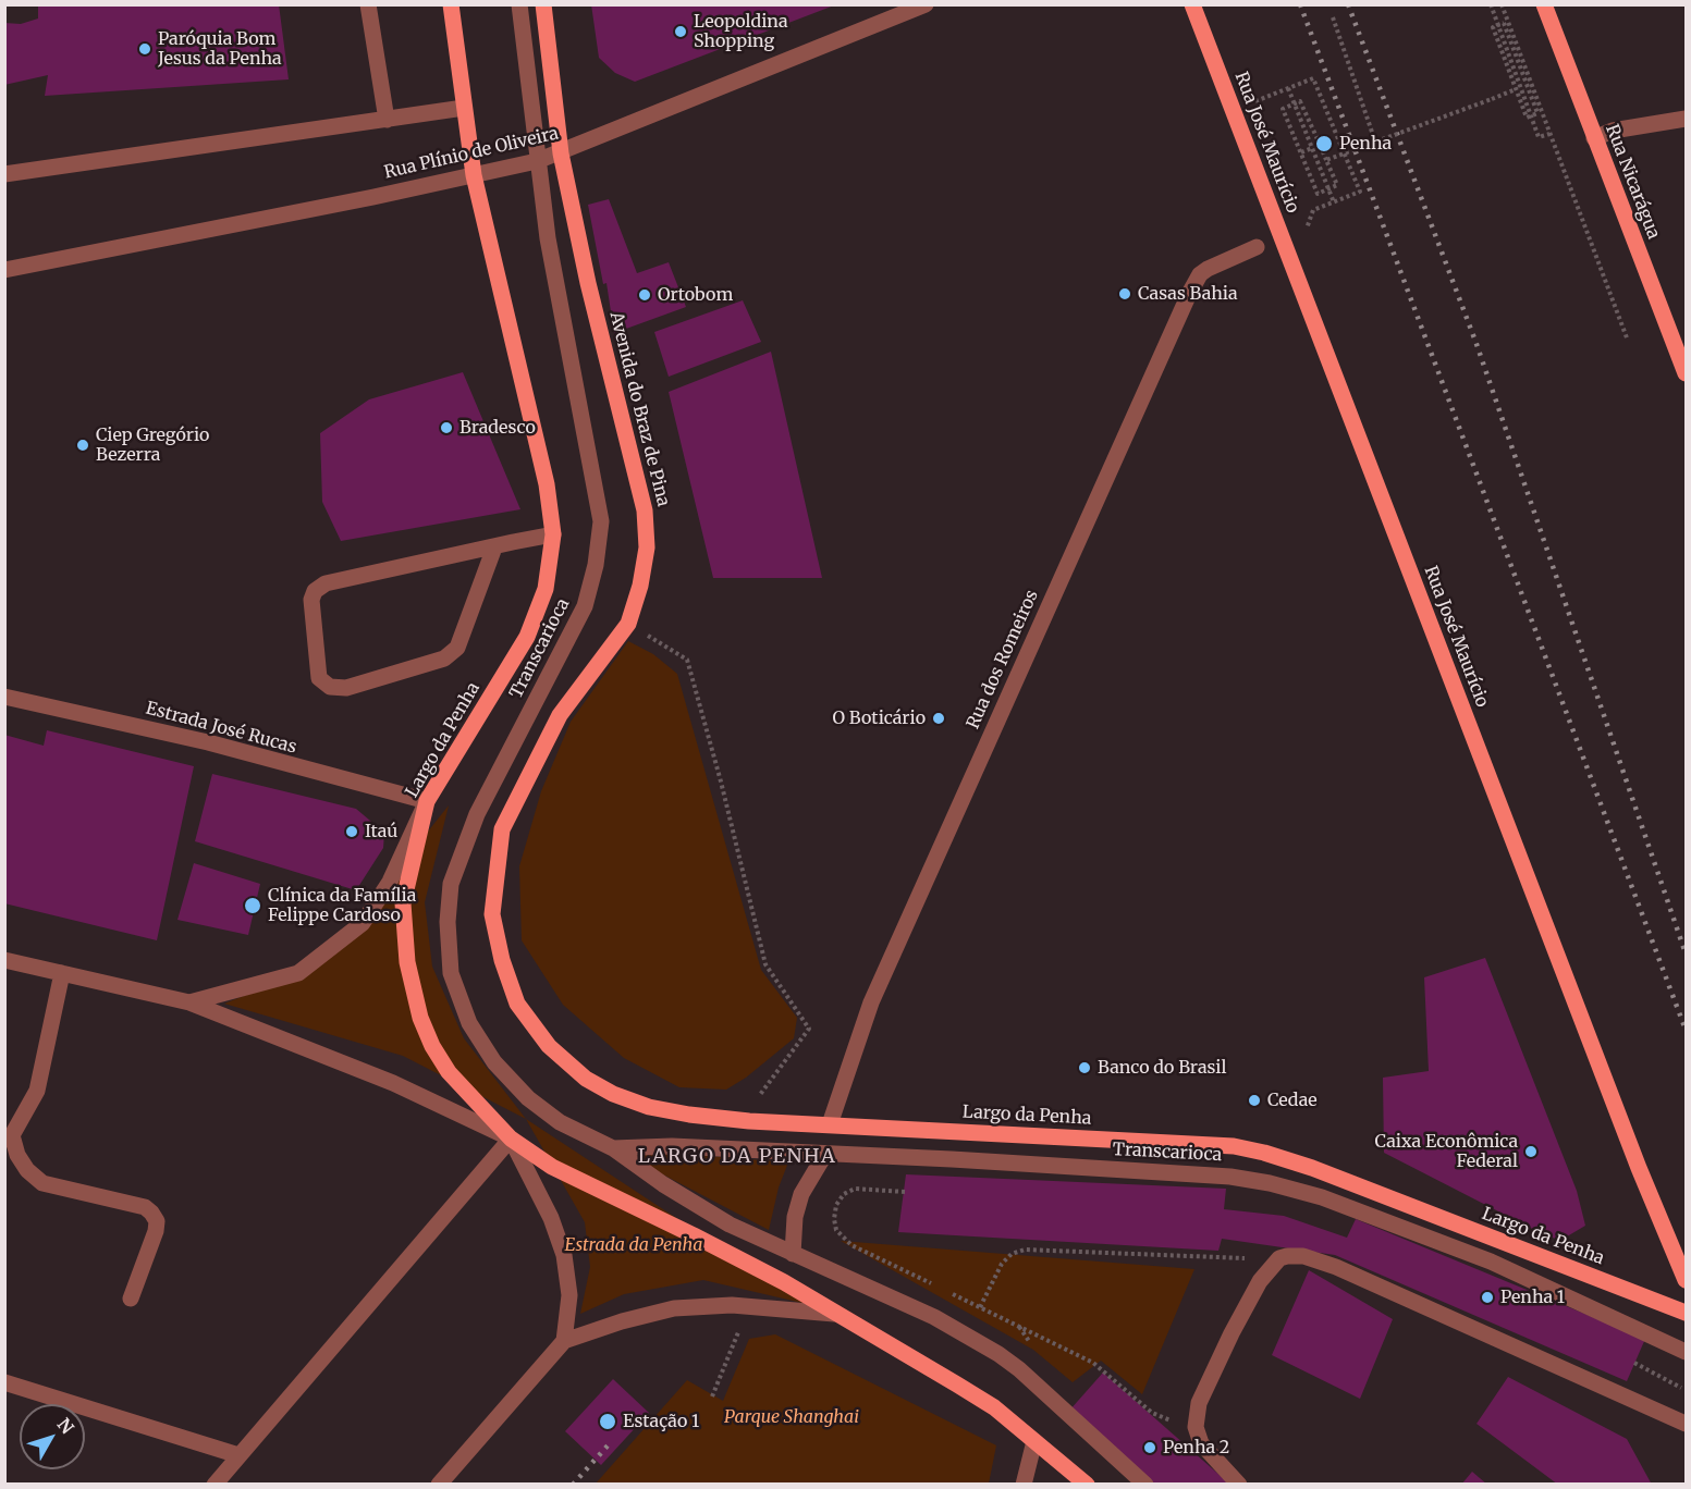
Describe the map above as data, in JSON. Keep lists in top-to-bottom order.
{
  "streets": {
    "main road": [
      "Rua José Maurício",
      "Rua Nicarágua",
      "Avenida do Braz de Pina",
      "Largo da Penha"
    ],
    "street": [
      "Rua Plínio de Oliveira",
      "Transcarioca",
      "Rua dos Romeiros",
      "Estrada José Rucas"
    ]
  },
  "crossings": [
    ["Rua Plínio de Oliveira", "Avenida do Braz de Pina"],
    ["Rua Plínio de Oliveira", "Transcarioca"],
    ["Avenida do Braz de Pina", "Largo da Penha"],
    ["Rua dos Romeiros", "Largo da Penha"],
    ["Estrada José Rucas", "Largo da Penha"]
  ],
  "districts": ["LARGO DA PENHA"],
  "parks": ["Estrada da Penha", "Parque Shanghai"],
  "places": [
    "Leopoldina Shopping",
    "Paróquia Bom Jesus da Penha",
    "Penha",
    "Casas Bahia",
    "Ortobom",
    "Bradesco",
    "Ciep Gregório Bezerra",
    "O Boticário",
    "Itaú",
    "Clínica da Família Felippe Cardoso",
    "Banco do Brasil",
    "Cedae",
    "Caixa Econômica Federal",
    "Penha 1",
    "Estação 1",
    "Penha 2"
  ],
  "north": "top right"
}
